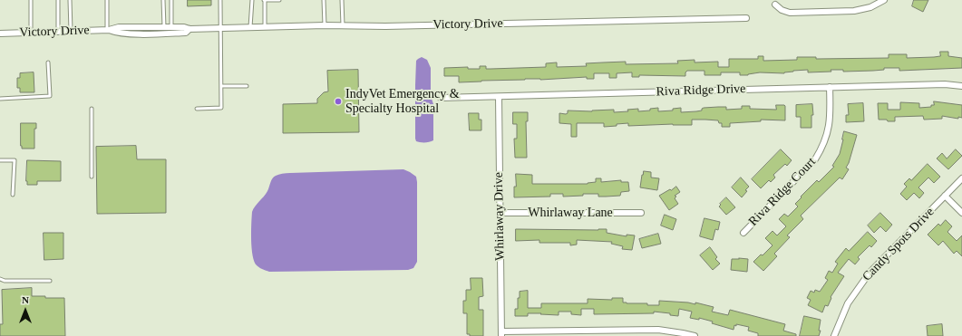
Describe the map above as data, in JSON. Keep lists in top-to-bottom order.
{
  "streets": {
    "street": [
      "Victory Drive",
      "Riva Ridge Drive",
      "Riva Ridge Court",
      "Whirlaway Lane",
      "Whirlaway Drive",
      "Candy Spots Drive"
    ]
  },
  "crossings": [
    ["Riva Ridge Drive", "Riva Ridge Court"],
    ["Riva Ridge Drive", "Whirlaway Drive"],
    ["Whirlaway Lane", "Whirlaway Drive"]
  ],
  "places": ["IndyVet Emergency & Specialty Hospital"],
  "north": "top"
}
